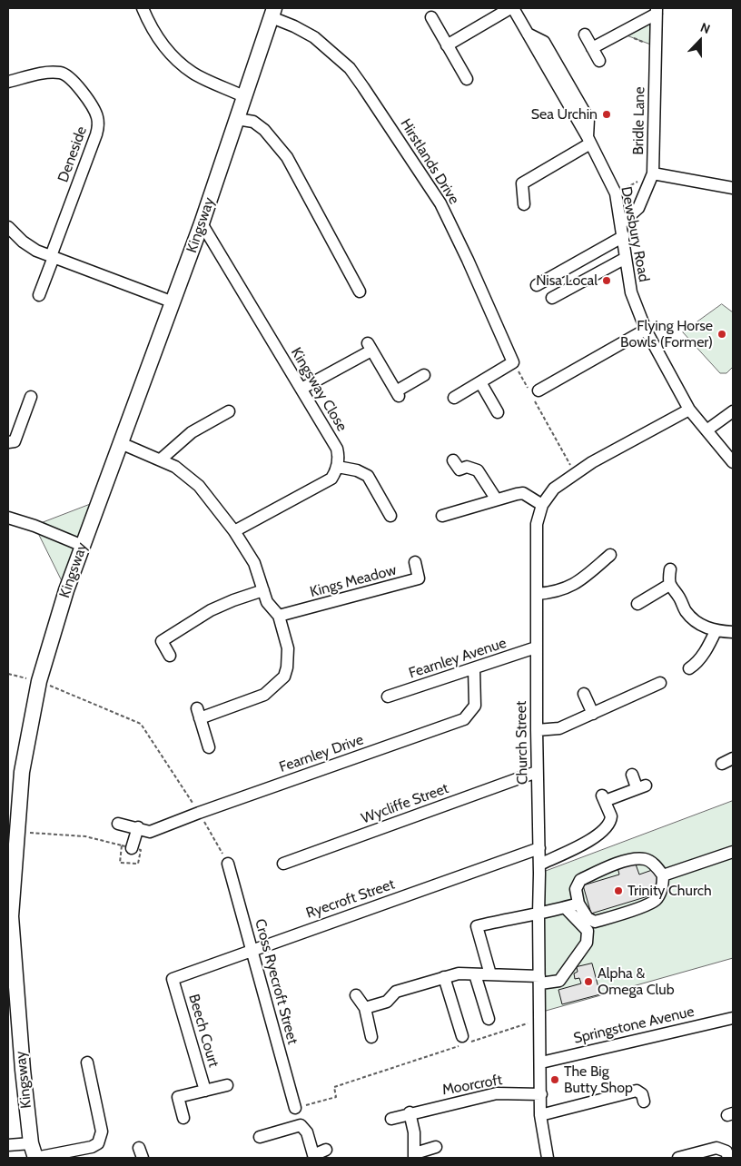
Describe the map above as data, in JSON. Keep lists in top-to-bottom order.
{
  "streets": {
    "main road": ["Kingsway"],
    "street": [
      "Bridle Lane",
      "Deneside",
      "Hirstlands Drive",
      "Dewsbury Road",
      "Kingsway Close",
      "Kings Meadow",
      "Fearnley Avenue",
      "Church Street",
      "Fearnley Drive",
      "Wycliffe Street",
      "Ryecroft Street",
      "Cross Ryecroft Street",
      "Springstone Avenue",
      "Beech Court",
      "Moorcroft"
    ]
  },
  "crossings": [
    ["Bridle Lane", "Dewsbury Road"],
    ["Hirstlands Drive", "Kingsway"],
    ["Kingsway", "Kingsway Close"],
    ["Dewsbury Road", "Church Street"],
    ["Fearnley Avenue", "Church Street"],
    ["Fearnley Avenue", "Fearnley Drive"],
    ["Church Street", "Wycliffe Street"],
    ["Church Street", "Ryecroft Street"],
    ["Church Street", "Springstone Avenue"],
    ["Church Street", "Moorcroft"],
    ["Ryecroft Street", "Cross Ryecroft Street"],
    ["Ryecroft Street", "Beech Court"]
  ],
  "places": [
    "Sea Urchin",
    "Nisa Local",
    "Flying Horse Bowls (Former)",
    "Trinity Church",
    "Alpha & Omega Club",
    "The Big Butty Shop"
  ],
  "north": "top"
}
